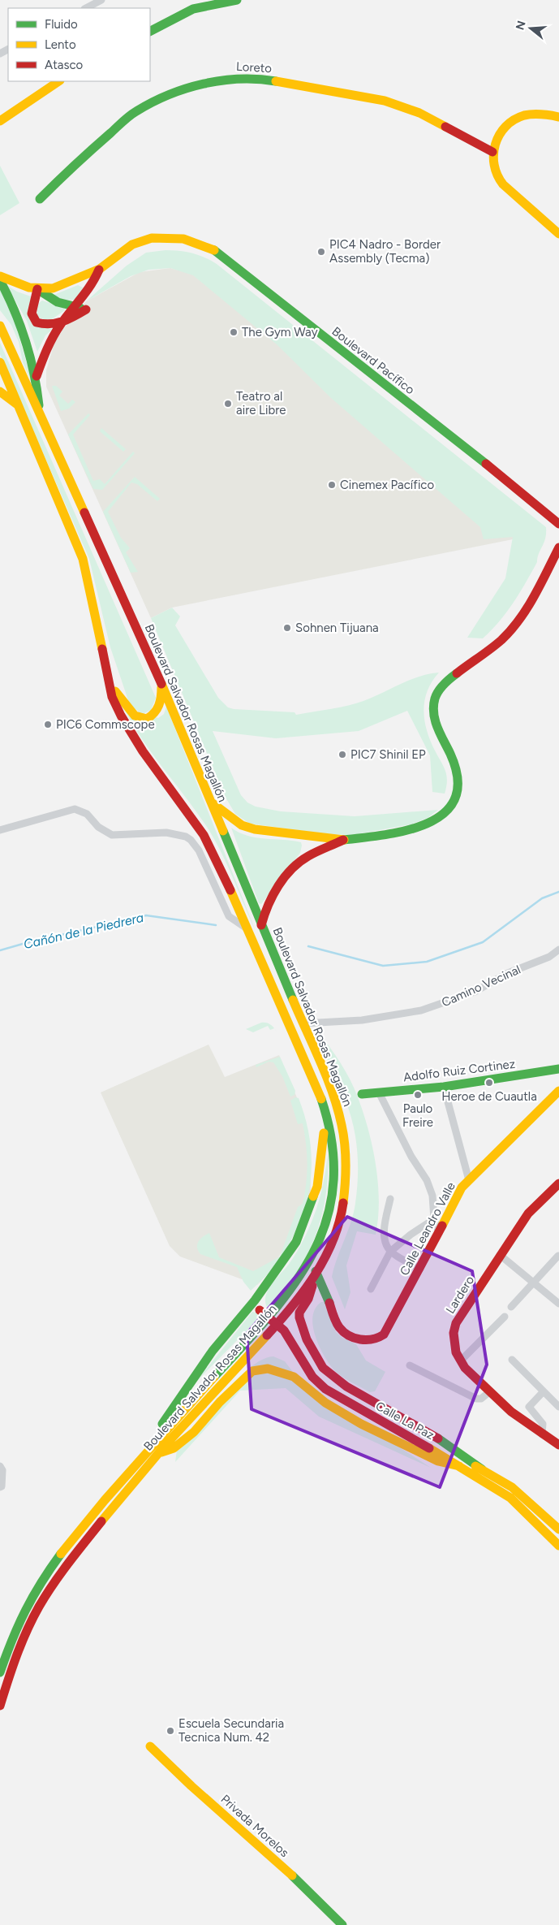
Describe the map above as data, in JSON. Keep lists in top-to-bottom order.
{
  "streets": {
    "main road": [
      "Loreto",
      "Boulevard Pacífico",
      "Boulevard Salvador Rosas Magallón",
      "Adolfo Ruiz Cortinez",
      "Calle Leandro Valle",
      "Lardero",
      "Calle La Paz",
      "Privada Morelos"
    ],
    "street": ["Camino Vecinal"]
  },
  "crossings": [
    ["Boulevard Salvador Rosas Magallón", "Camino Vecinal"],
    ["Boulevard Salvador Rosas Magallón", "Calle Leandro Valle"]
  ],
  "water": ["Cañón de la Piedrera"],
  "places": [
    "PIC4 Nadro - Border Assembly (Tecma)",
    "The Gym Way",
    "Teatro al aire Libre",
    "Cinemex Pacífico",
    "Sohnen Tijuana",
    "PIC6 Commscope",
    "PIC7 Shinil EP",
    "Heroe de Cuautla",
    "Paulo Freire",
    "Escuela Secundaria Tecnica Num. 42"
  ],
  "legend": ["Fluido", "Lento", "Atasco"],
  "north": "left"
}
